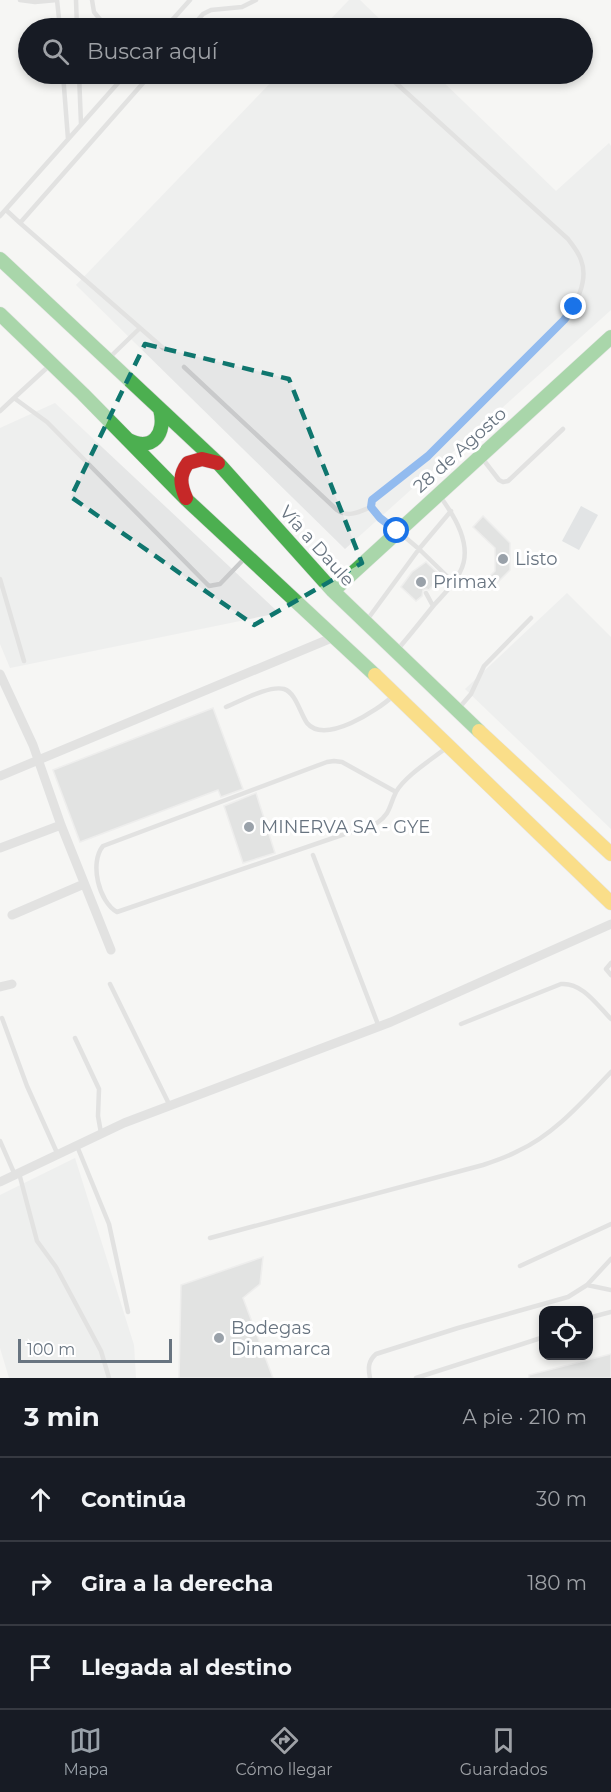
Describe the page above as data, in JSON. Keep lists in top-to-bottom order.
{
  "streets": {
    "main road": ["28 de Agosto", "Vía a Daule"]
  },
  "crossings": [
    ["28 de Agosto", "Vía a Daule"]
  ],
  "places": [
    "Listo",
    "Primax",
    "MINERVA SA - GYE",
    "Bodegas Dinamarca"
  ],
  "scale_bar": "100 m",
  "page": {
    "search": "Buscar aquí",
    "scale": "100 m",
    "heading": ["3 min", "A pie · 210 m"],
    "list": [
      ["Continúa", "30 m"],
      ["Gira a la derecha", "180 m"],
      "Llegada al destino"
    ],
    "nav": ["Mapa", "Cómo llegar", "Guardados"]
  }
}
